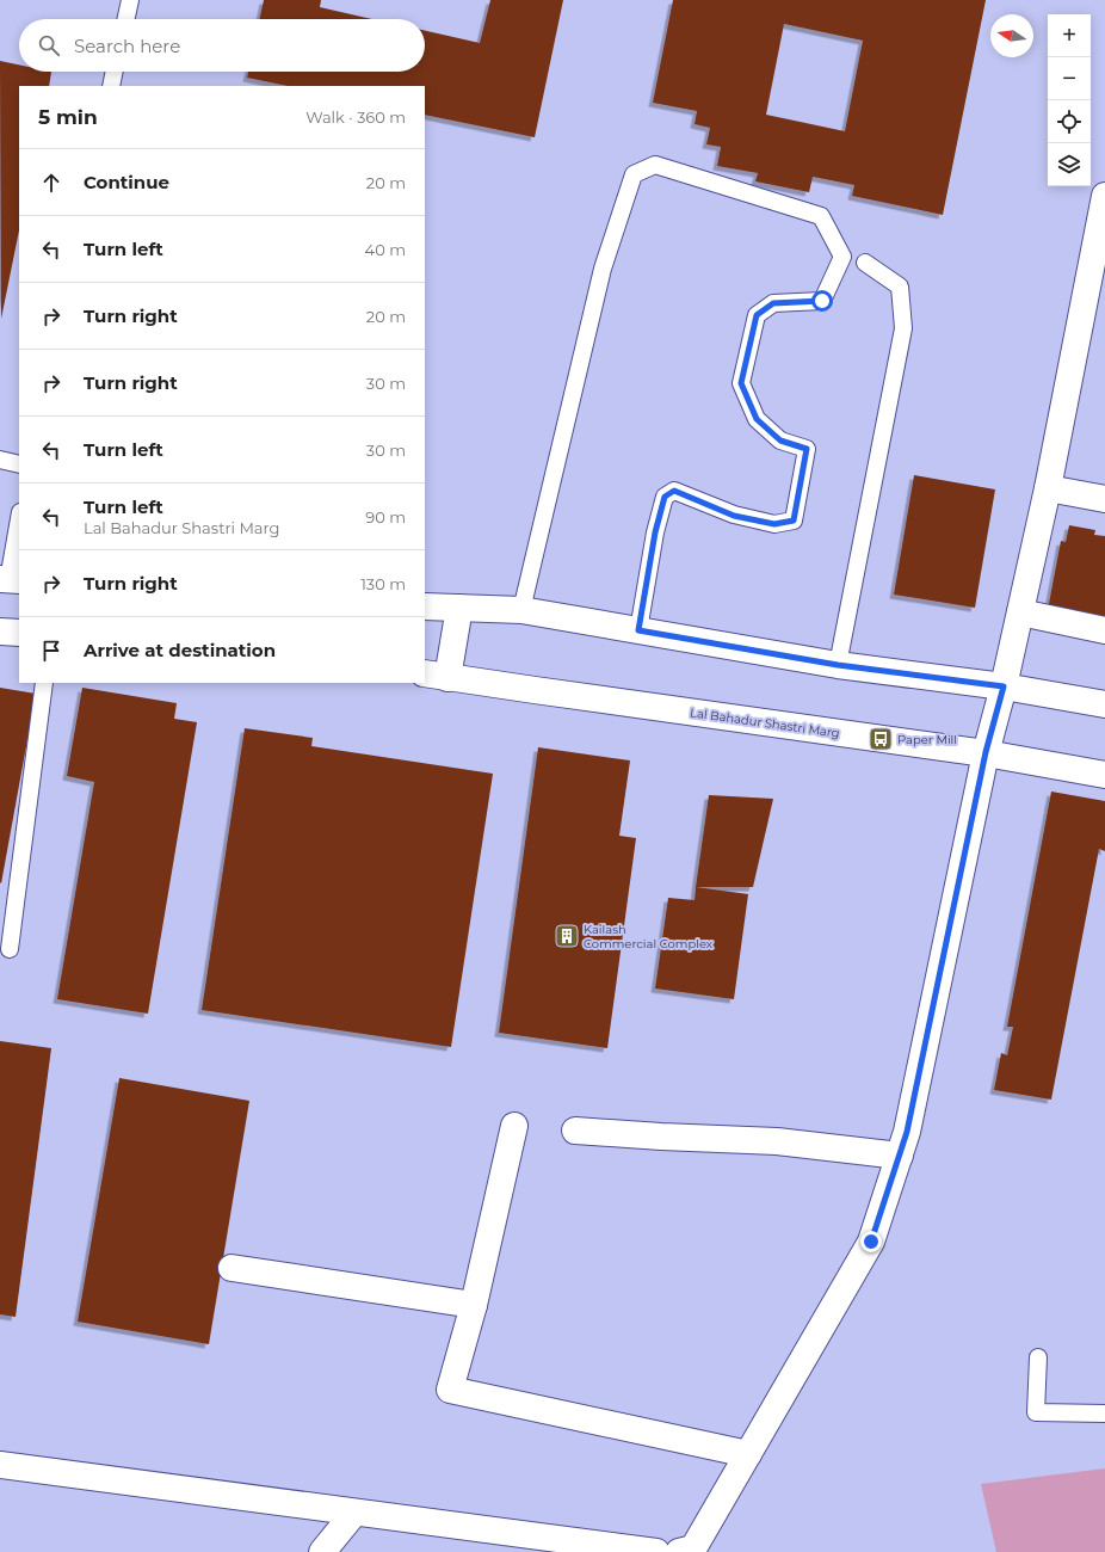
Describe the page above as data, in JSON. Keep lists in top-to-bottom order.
{
  "streets": {
    "street": ["Lal Bahadur Shastri Marg"]
  },
  "places": {
    "bus stop": ["Paper Mill"],
    "building": ["Kailash Commercial Complex"]
  },
  "north": "left",
  "page": {
    "map_buttons": ["+", "−"],
    "search": "Search here",
    "heading": ["5 min", "Walk · 360 m"],
    "list": [
      ["Continue", "20 m"],
      ["Turn left", "40 m"],
      ["Turn right", "20 m"],
      ["Turn right", "30 m"],
      ["Turn left", "30 m"],
      ["Turn left", "Lal Bahadur Shastri Marg", "90 m"],
      ["Turn right", "130 m"],
      "Arrive at destination"
    ]
  }
}
